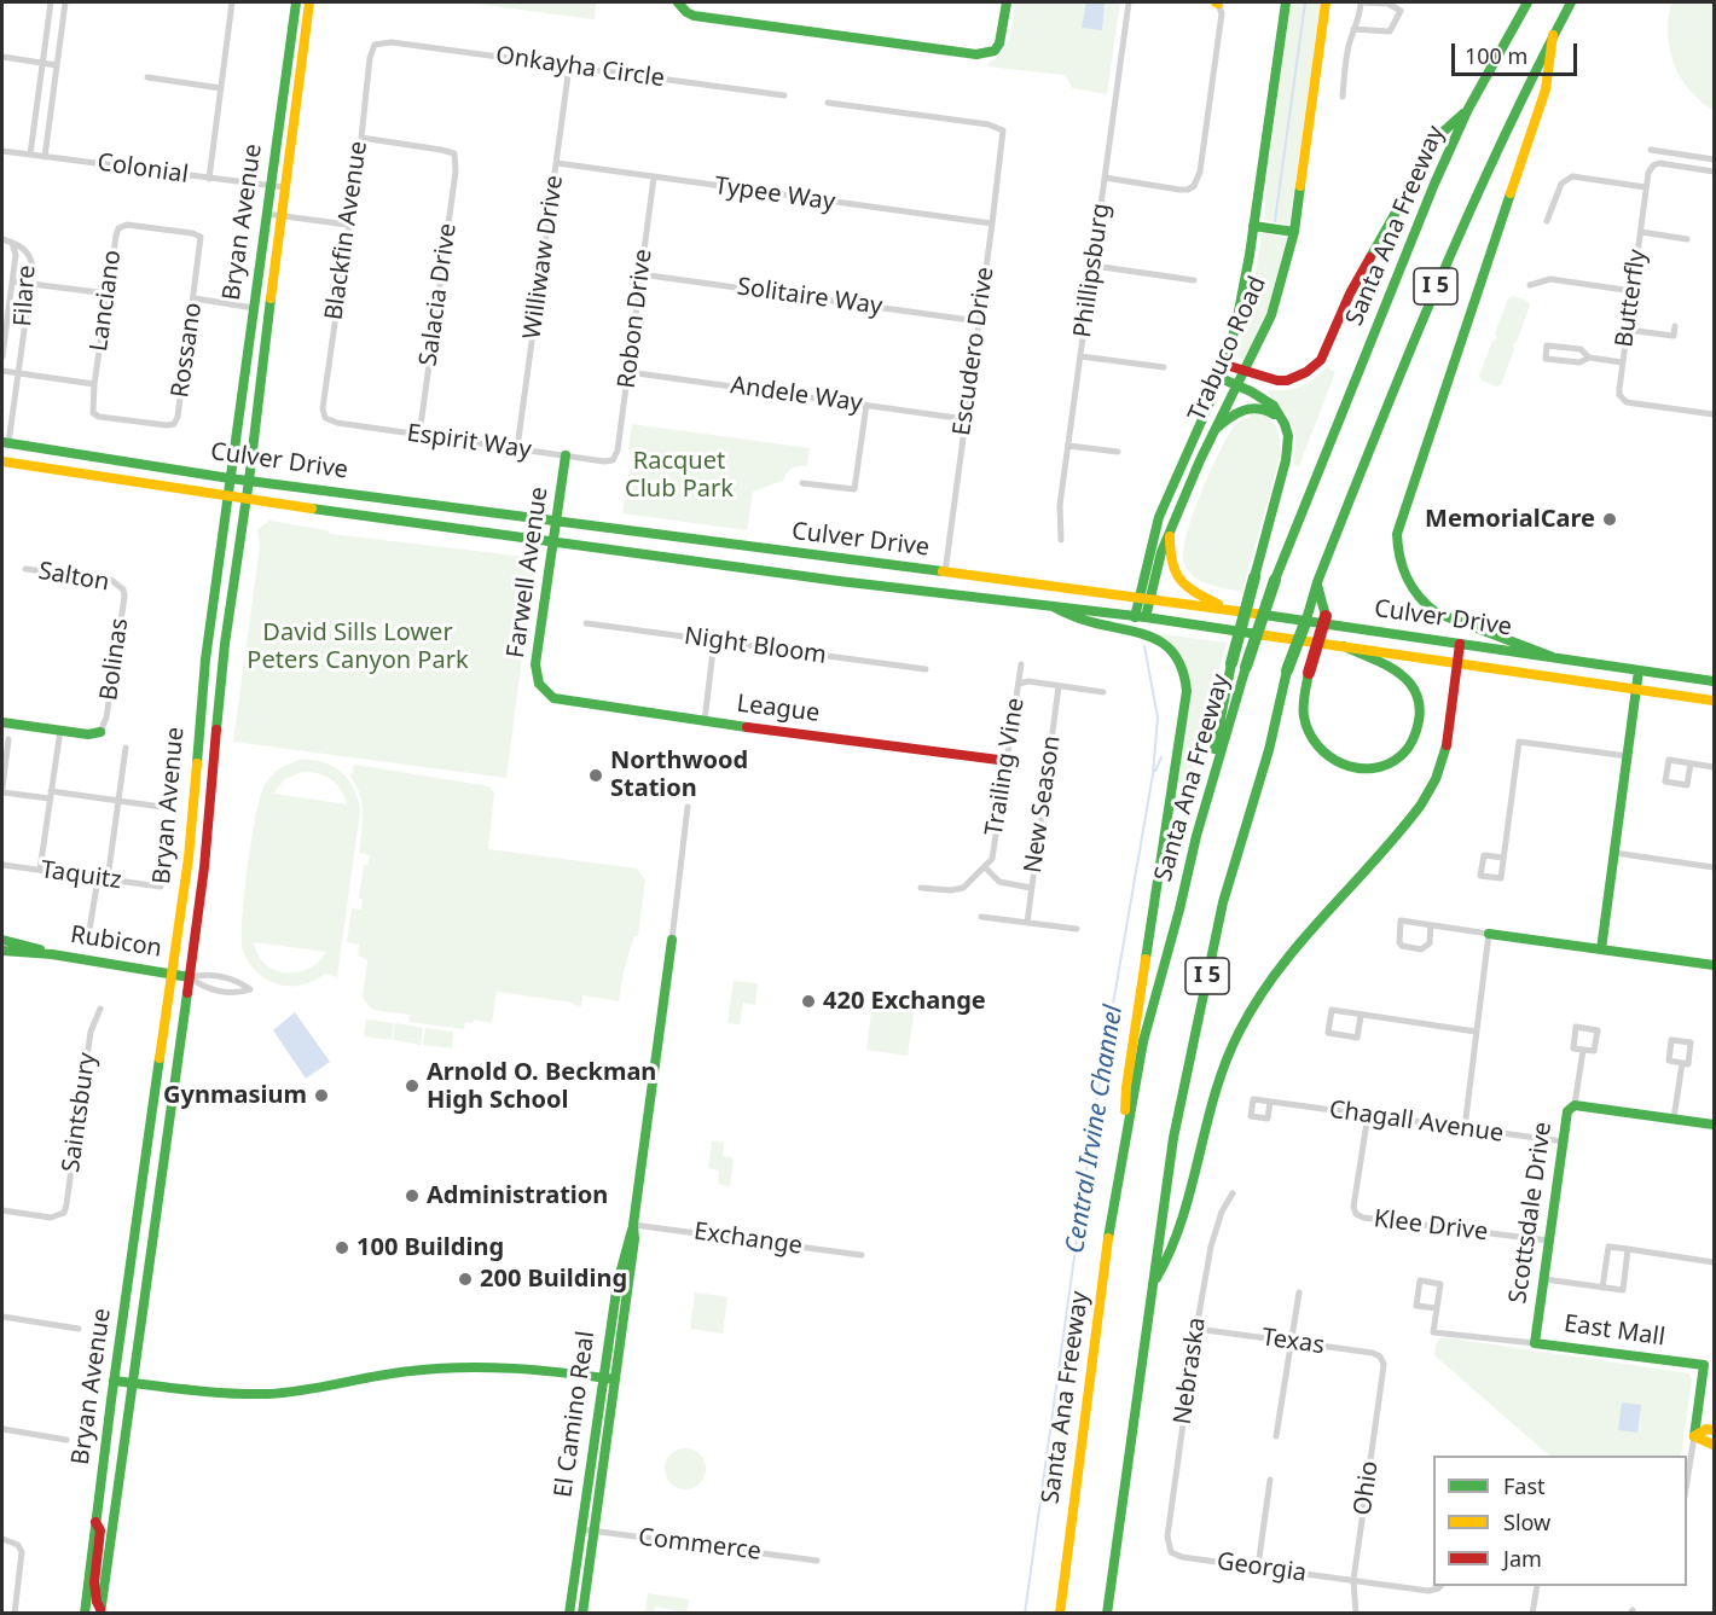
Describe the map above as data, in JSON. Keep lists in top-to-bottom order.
{
  "streets": {
    "main road": [
      "Bryan Avenue",
      "Santa Ana Freeway",
      "I 5",
      "Trabuco Road",
      "Culver Drive",
      "Farwell Avenue",
      "League",
      "Rubicon",
      "Scottsdale Drive",
      "East Mall",
      "El Camino Real"
    ],
    "street": [
      "Onkayha Circle",
      "Colonial",
      "Typee Way",
      "Blackfin Avenue",
      "Williwaw Drive",
      "Phillipsburg",
      "Salacia Drive",
      "Filare",
      "Solitaire Way",
      "Butterfly",
      "Lanciano",
      "Robon Drive",
      "Rossano",
      "Escudero Drive",
      "Andele Way",
      "Espirit Way",
      "Salton",
      "Night Bloom",
      "Bolinas",
      "Trailing Vine",
      "New Season",
      "Taquitz",
      "Saintsbury",
      "Chagall Avenue",
      "Klee Drive",
      "Exchange",
      "Texas",
      "Nebraska",
      "Ohio",
      "Commerce",
      "Georgia"
    ]
  },
  "crossings": [
    ["Onkayha Circle", "Blackfin Avenue"],
    ["Onkayha Circle", "Williwaw Drive"],
    ["Colonial", "Bryan Avenue"],
    ["Typee Way", "Williwaw Drive"],
    ["Typee Way", "Robon Drive"],
    ["Typee Way", "Escudero Drive"],
    ["Bryan Avenue", "Culver Drive"],
    ["Bryan Avenue", "Rubicon"],
    ["Blackfin Avenue", "Salacia Drive"],
    ["Blackfin Avenue", "Espirit Way"],
    ["Williwaw Drive", "Espirit Way"],
    ["Salacia Drive", "Espirit Way"],
    ["Filare", "Culver Drive"],
    ["Solitaire Way", "Robon Drive"],
    ["Solitaire Way", "Escudero Drive"],
    ["Lanciano", "Rossano"],
    ["Robon Drive", "Andele Way"],
    ["Robon Drive", "Espirit Way"],
    ["Trabuco Road", "Culver Drive"],
    ["Escudero Drive", "Andele Way"],
    ["Escudero Drive", "Culver Drive"],
    ["Espirit Way", "Farwell Avenue"],
    ["Culver Drive", "Farwell Avenue"],
    ["Farwell Avenue", "League"],
    ["Salton", "Bolinas"],
    ["League", "Trailing Vine"],
    ["Trailing Vine", "New Season"],
    ["Chagall Avenue", "Scottsdale Drive"],
    ["Chagall Avenue", "Klee Drive"],
    ["Scottsdale Drive", "Klee Drive"],
    ["Scottsdale Drive", "East Mall"],
    ["Exchange", "El Camino Real"],
    ["Texas", "Nebraska"],
    ["Texas", "Ohio"],
    ["Nebraska", "Georgia"],
    ["El Camino Real", "Commerce"],
    ["Ohio", "Georgia"]
  ],
  "water": ["Central Irvine Channel"],
  "parks": ["Racquet Club Park", "David Sills Lower Peters Canyon Park"],
  "places": [
    "MemorialCare",
    "Northwood Station",
    "420 Exchange",
    "Arnold O. Beckman High School",
    "Gynmasium",
    "Administration",
    "100 Building",
    "200 Building"
  ],
  "legend": ["Fast", "Slow", "Jam"],
  "scale_bar": "100 m"
}
